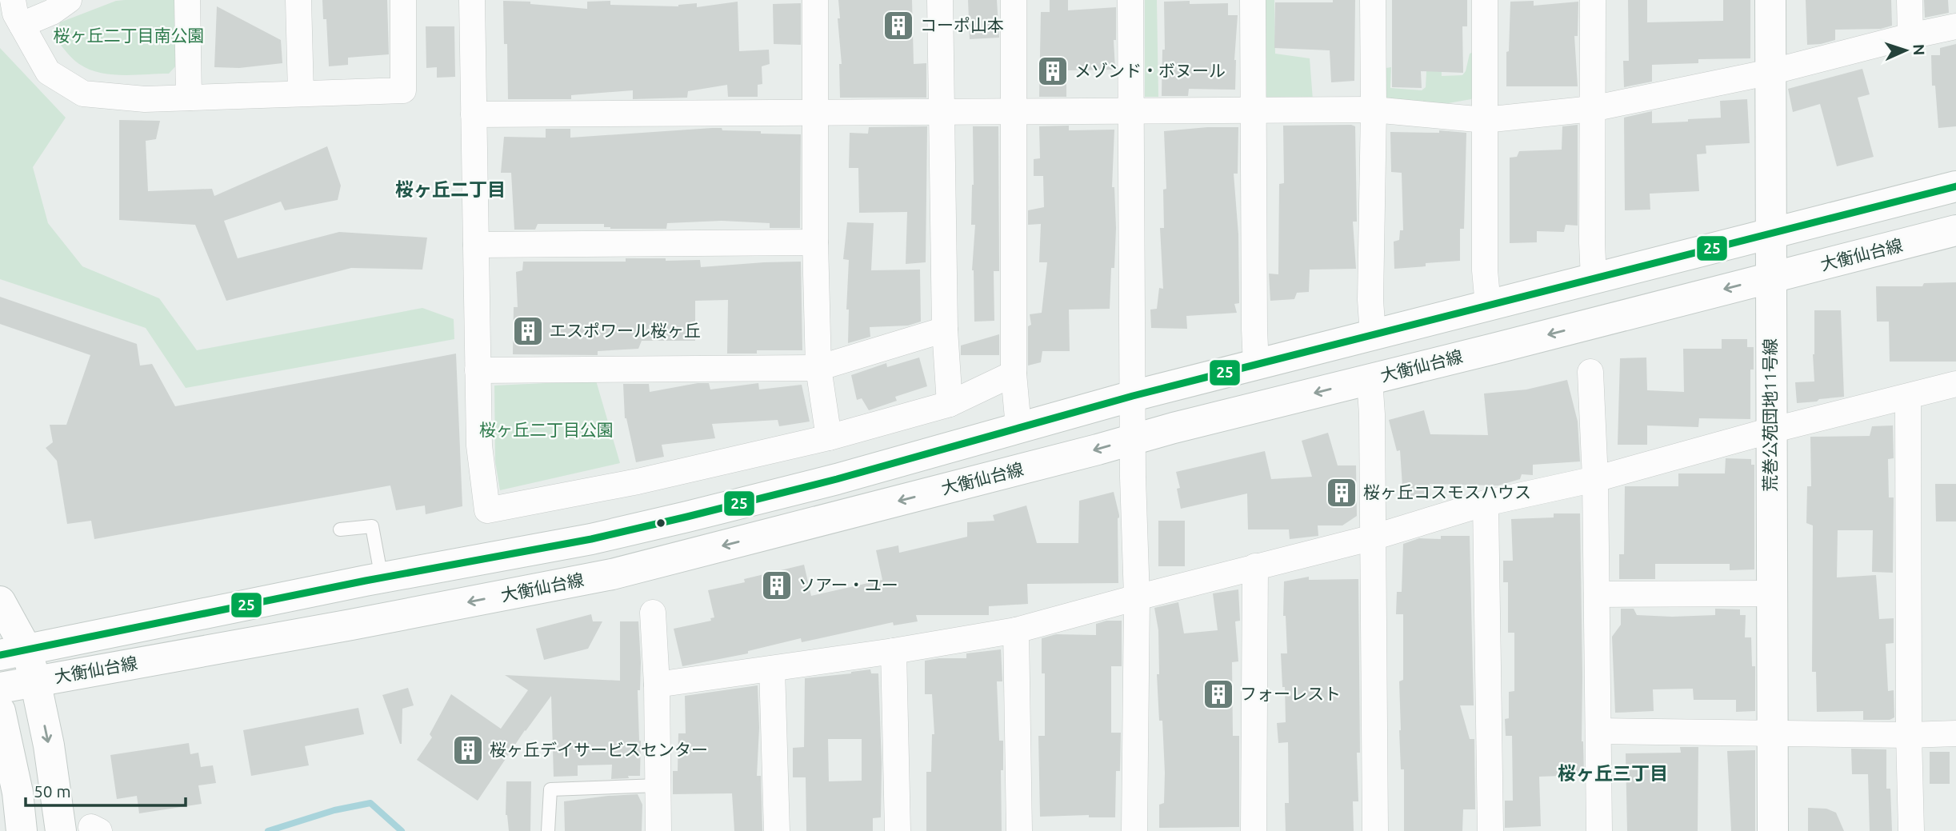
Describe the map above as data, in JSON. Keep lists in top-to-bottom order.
{
  "streets": {
    "main road": ["大衡仙台線", "荒巻公苑団地11号線"]
  },
  "crossings": [
    ["大衡仙台線", "荒巻公苑団地11号線"]
  ],
  "districts": ["桜ヶ丘二丁目", "桜ヶ丘三丁目"],
  "parks": ["桜ヶ丘二丁目南公園", "桜ヶ丘二丁目公園"],
  "places": {
    "building": [
      "コーポ山本",
      "メゾンド・ボヌール",
      "エスポワール桜ヶ丘",
      "桜ヶ丘コスモスハウス",
      "ソアー・ユー",
      "フォーレスト",
      "桜ヶ丘デイサービスセンター"
    ]
  },
  "lines": ["transit line 25"],
  "scale_bar": "50 m",
  "north": "right"
}
